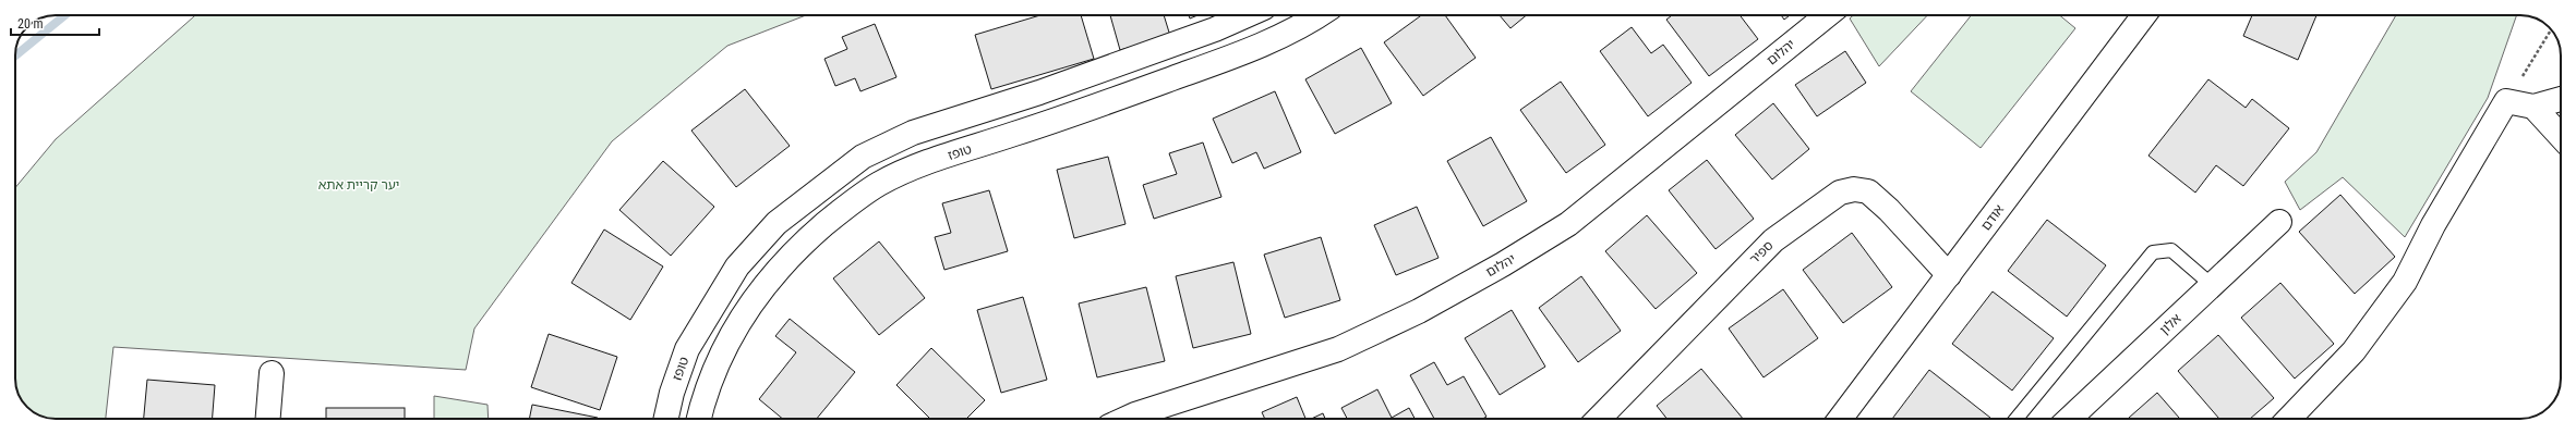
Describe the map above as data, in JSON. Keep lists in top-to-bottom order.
{
  "streets": {
    "street": [
      "יהלום",
      "טופז",
      "אודם",
      "ספיר",
      "אלון"
    ]
  },
  "crossings": [
    ["אודם", "ספיר"]
  ],
  "parks": ["יער קריית אתא"],
  "scale_bar": "20 m"
}
